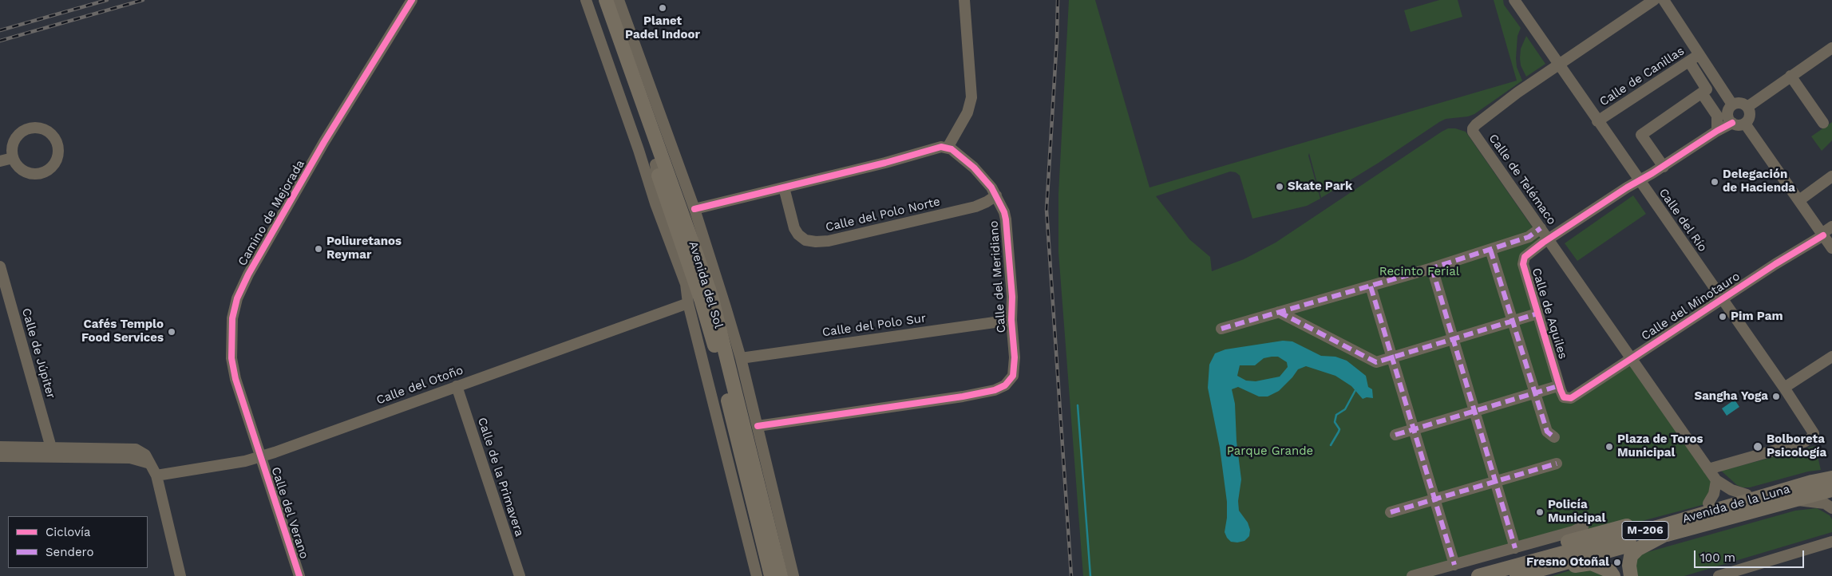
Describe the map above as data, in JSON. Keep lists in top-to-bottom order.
{
  "streets": {
    "main road": ["Avenida del Sol", "Avenida de la Luna", "M-206"],
    "street": [
      "Calle de Canillas",
      "Calle de Telémaco",
      "Camino de Mejorada",
      "Calle del Polo Norte",
      "Calle del Río",
      "Calle del Meridiano",
      "Calle del Minotauro",
      "Calle de Aquiles",
      "Calle del Polo Sur",
      "Calle de Júpiter",
      "Calle del Otoño",
      "Calle de la Primavera",
      "Calle del Verano"
    ]
  },
  "crossings": [
    ["Calle de Canillas", "Calle del Río"],
    ["Calle de Telémaco", "Calle del Río"],
    ["Calle de Telémaco", "Calle del Minotauro"],
    ["Calle de Telémaco", "Calle de Aquiles"],
    ["Camino de Mejorada", "Calle del Otoño"],
    ["Camino de Mejorada", "Calle del Verano"],
    ["Calle del Polo Norte", "Calle del Meridiano"],
    ["Calle del Río", "Calle del Minotauro"],
    ["Calle del Río", "Calle de Aquiles"],
    ["Calle del Meridiano", "Avenida del Sol"],
    ["Calle del Meridiano", "Calle del Polo Sur"],
    ["Avenida del Sol", "Calle del Polo Sur"],
    ["Avenida del Sol", "Calle del Otoño"],
    ["Calle del Minotauro", "Calle de Aquiles"],
    ["Calle del Otoño", "Calle de la Primavera"],
    ["Calle del Otoño", "Calle del Verano"]
  ],
  "parks": ["Recinto Ferial", "Parque Grande"],
  "places": [
    "Planet Padel Indoor",
    "Delegación de Hacienda",
    "Skate Park",
    "Poliuretanos Reymar",
    "Pim Pam",
    "Cafés Templo Food Services",
    "Sangha Yoga",
    "Plaza de Toros Municipal",
    "Bolboreta Psicología",
    "Policía Municipal",
    "Fresno Otoñal"
  ],
  "legend": ["Ciclovía", "Sendero"],
  "scale_bar": "100 m"
}
